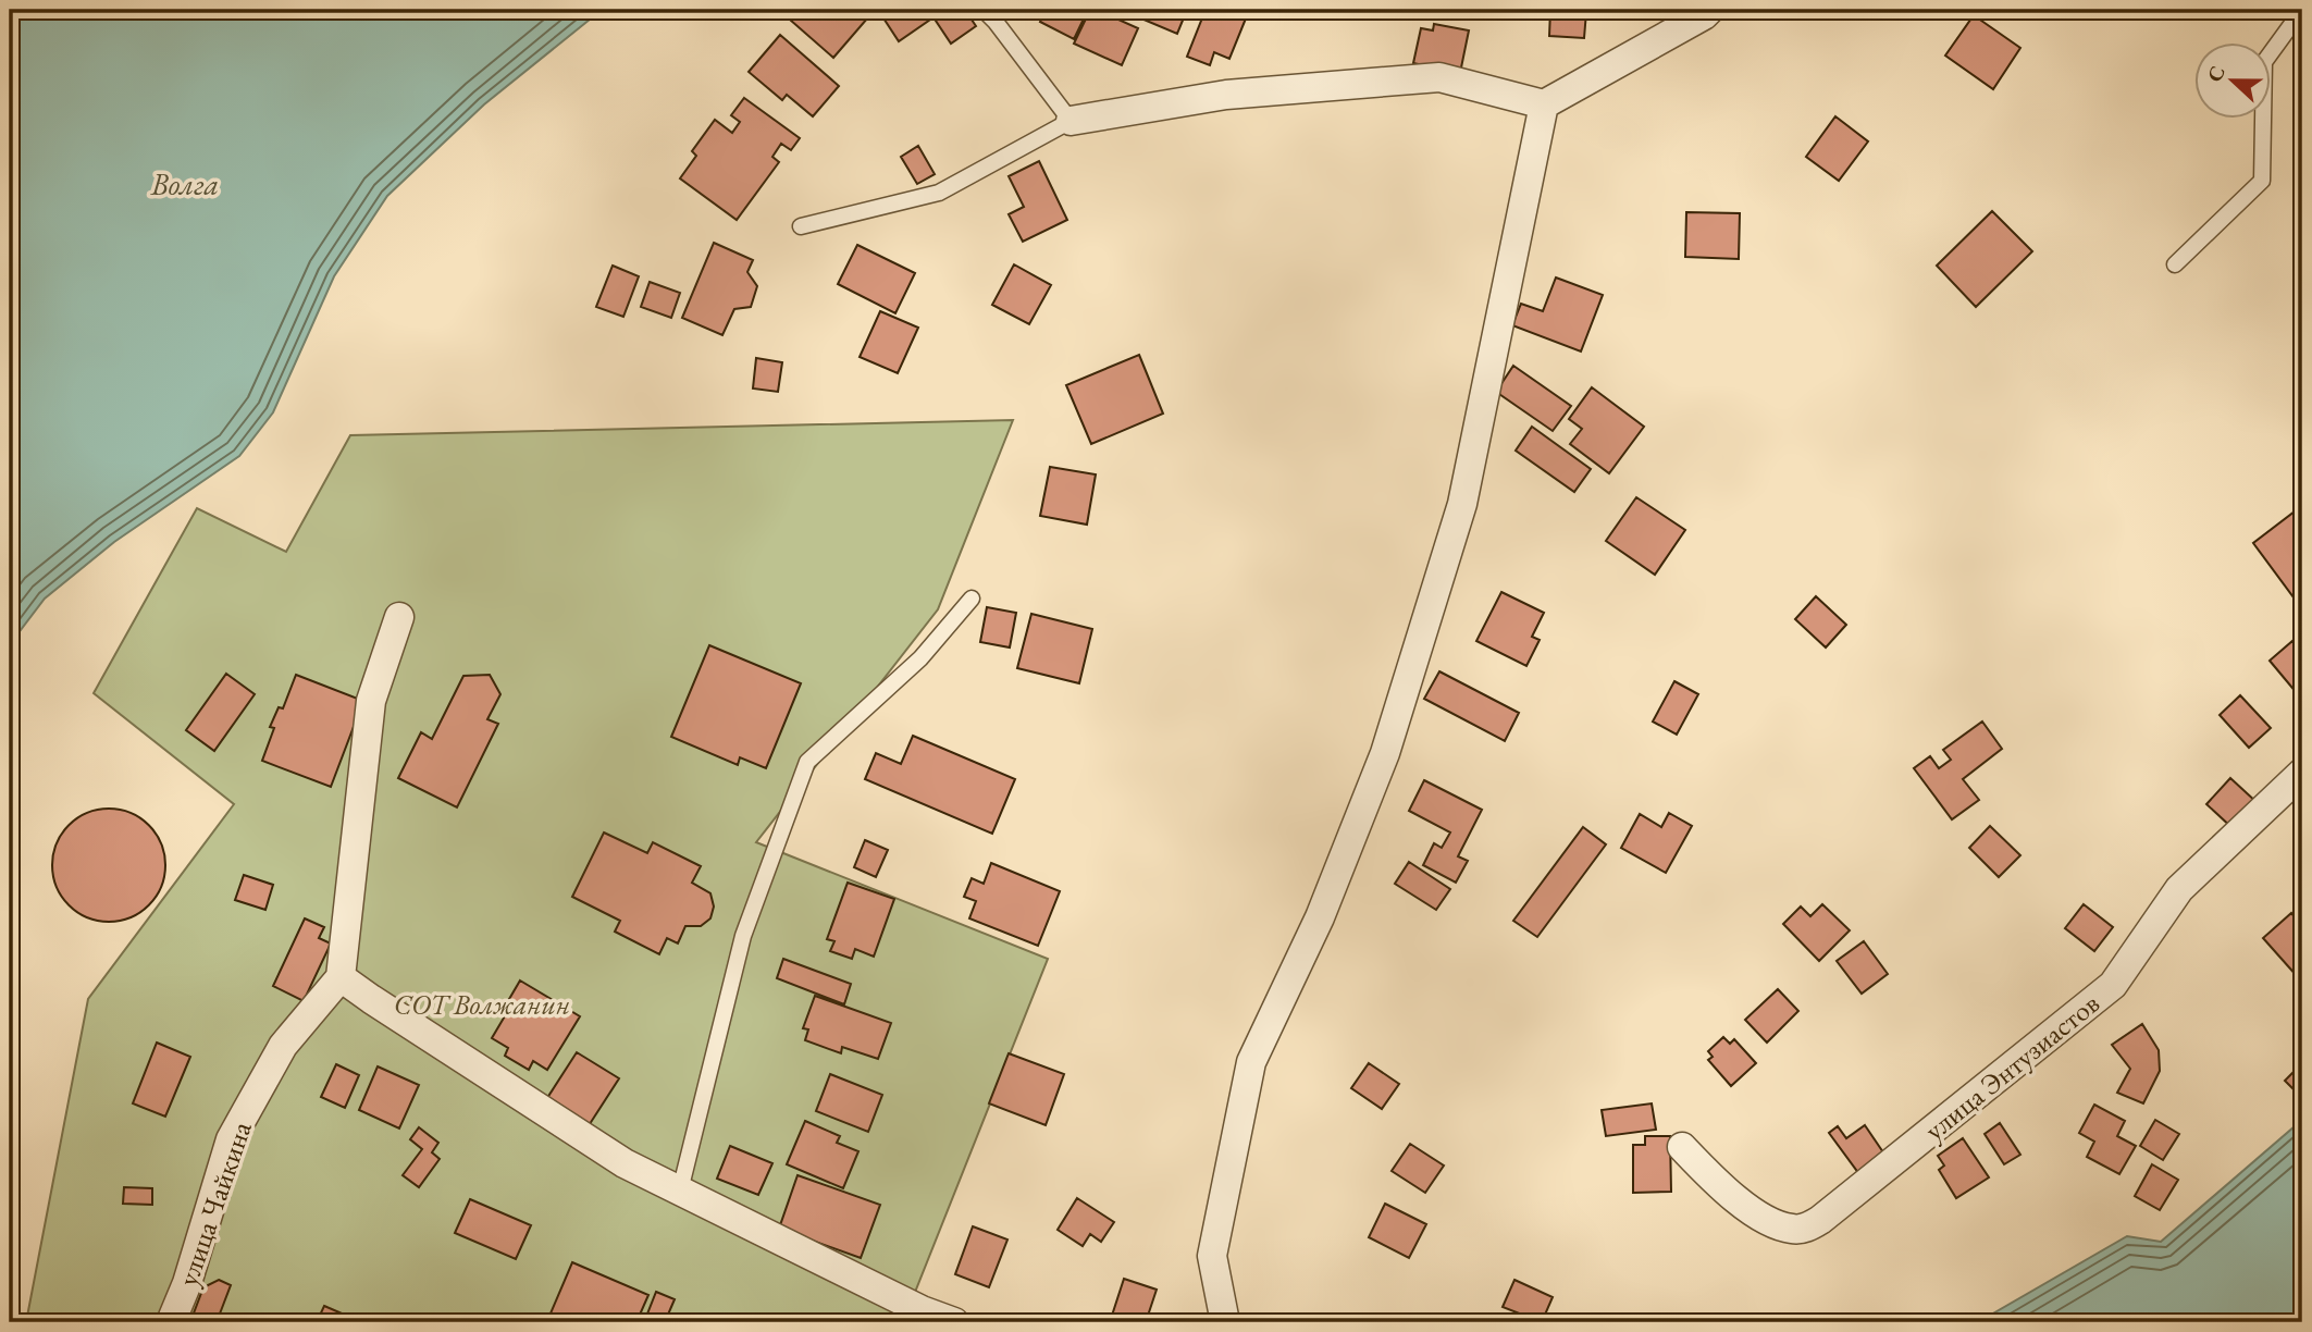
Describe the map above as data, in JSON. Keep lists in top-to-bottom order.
{
  "streets": {
    "street": ["улица Энтузиастов", "улица Чайкина"]
  },
  "water": ["Волга"],
  "parks": ["СОТ Волжанин"],
  "north": "left"
}
